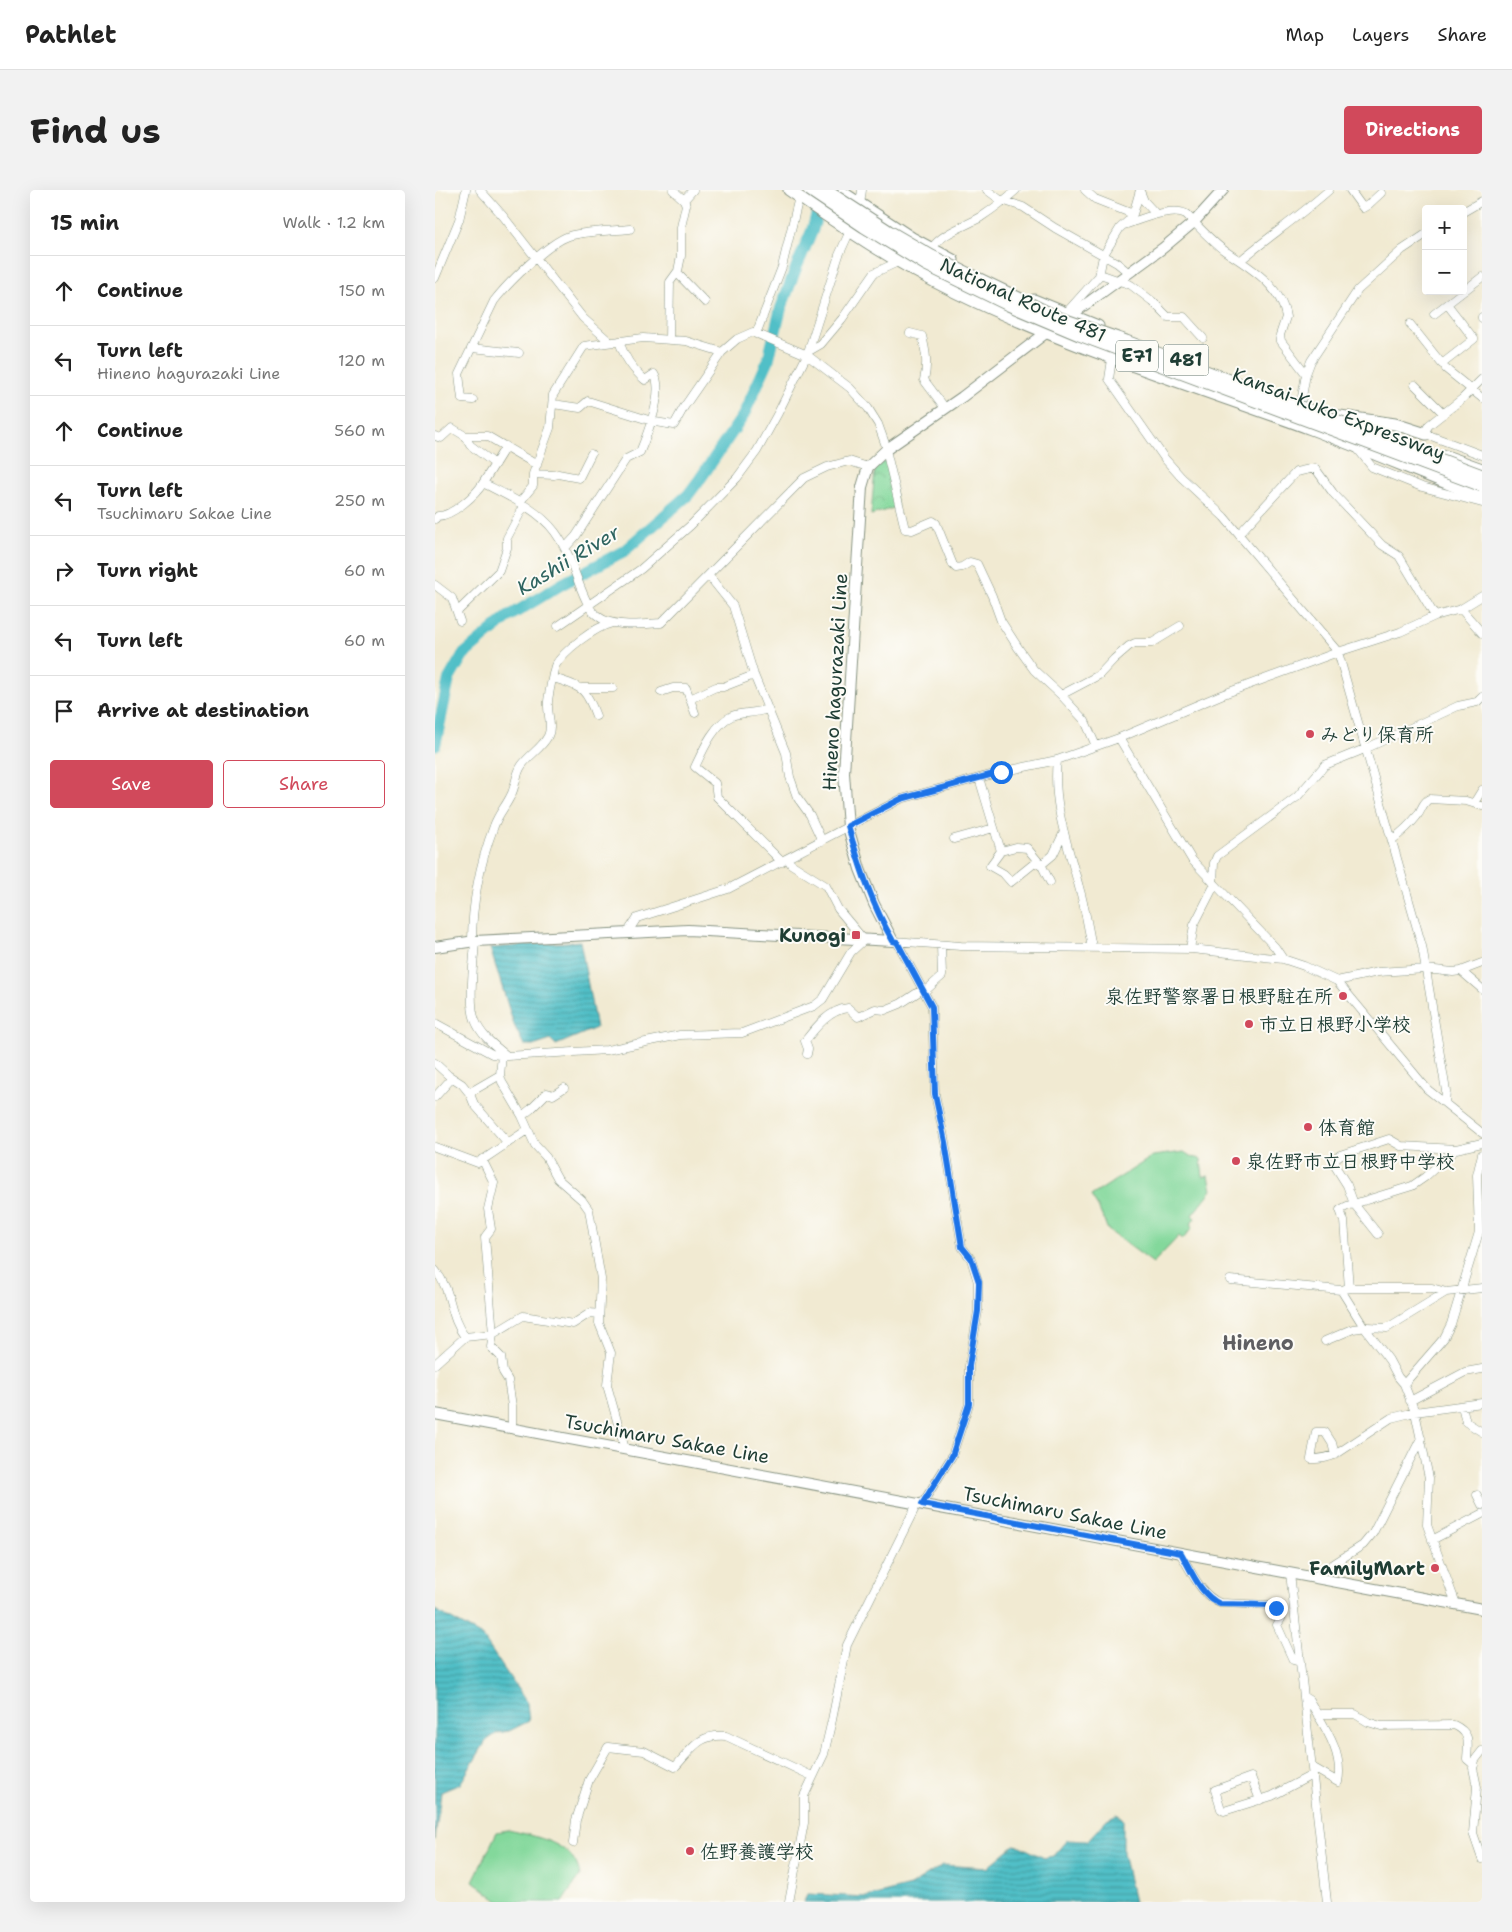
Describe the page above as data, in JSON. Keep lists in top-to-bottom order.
{
  "streets": {
    "highway": [
      "National Route 481",
      "E71",
      "481",
      "Kansai-Kuko Expressway"
    ],
    "main road": ["Hineno hagurazaki Line", "Tsuchimaru Sakae Line"]
  },
  "crossings": [
    ["National Route 481", "481"],
    ["National Route 481", "Kansai-Kuko Expressway"]
  ],
  "districts": ["Hineno"],
  "water": ["Kashii River"],
  "places": {
    "other": [
      "みどり保育所",
      "泉佐野警察署日根野駐在所",
      "市立日根野小学校",
      "体育館",
      "泉佐野市立日根野中学校",
      "FamilyMart",
      "佐野養護学校"
    ],
    "transit": ["Kunogi"]
  },
  "page": {
    "header": "Pathlet",
    "nav": ["Map", "Layers", "Share"],
    "buttons": [
      "Directions",
      ["Save", "Share"]
    ],
    "title": "Find us",
    "heading": ["15 min", "Walk · 1.2 km"],
    "map_buttons": ["+", "−"],
    "list": [
      ["Continue", "150 m"],
      ["Turn left", "Hineno hagurazaki Line", "120 m"],
      ["Continue", "560 m"],
      ["Turn left", "Tsuchimaru Sakae Line", "250 m"],
      ["Turn right", "60 m"],
      ["Turn left", "60 m"],
      "Arrive at destination"
    ]
  }
}
